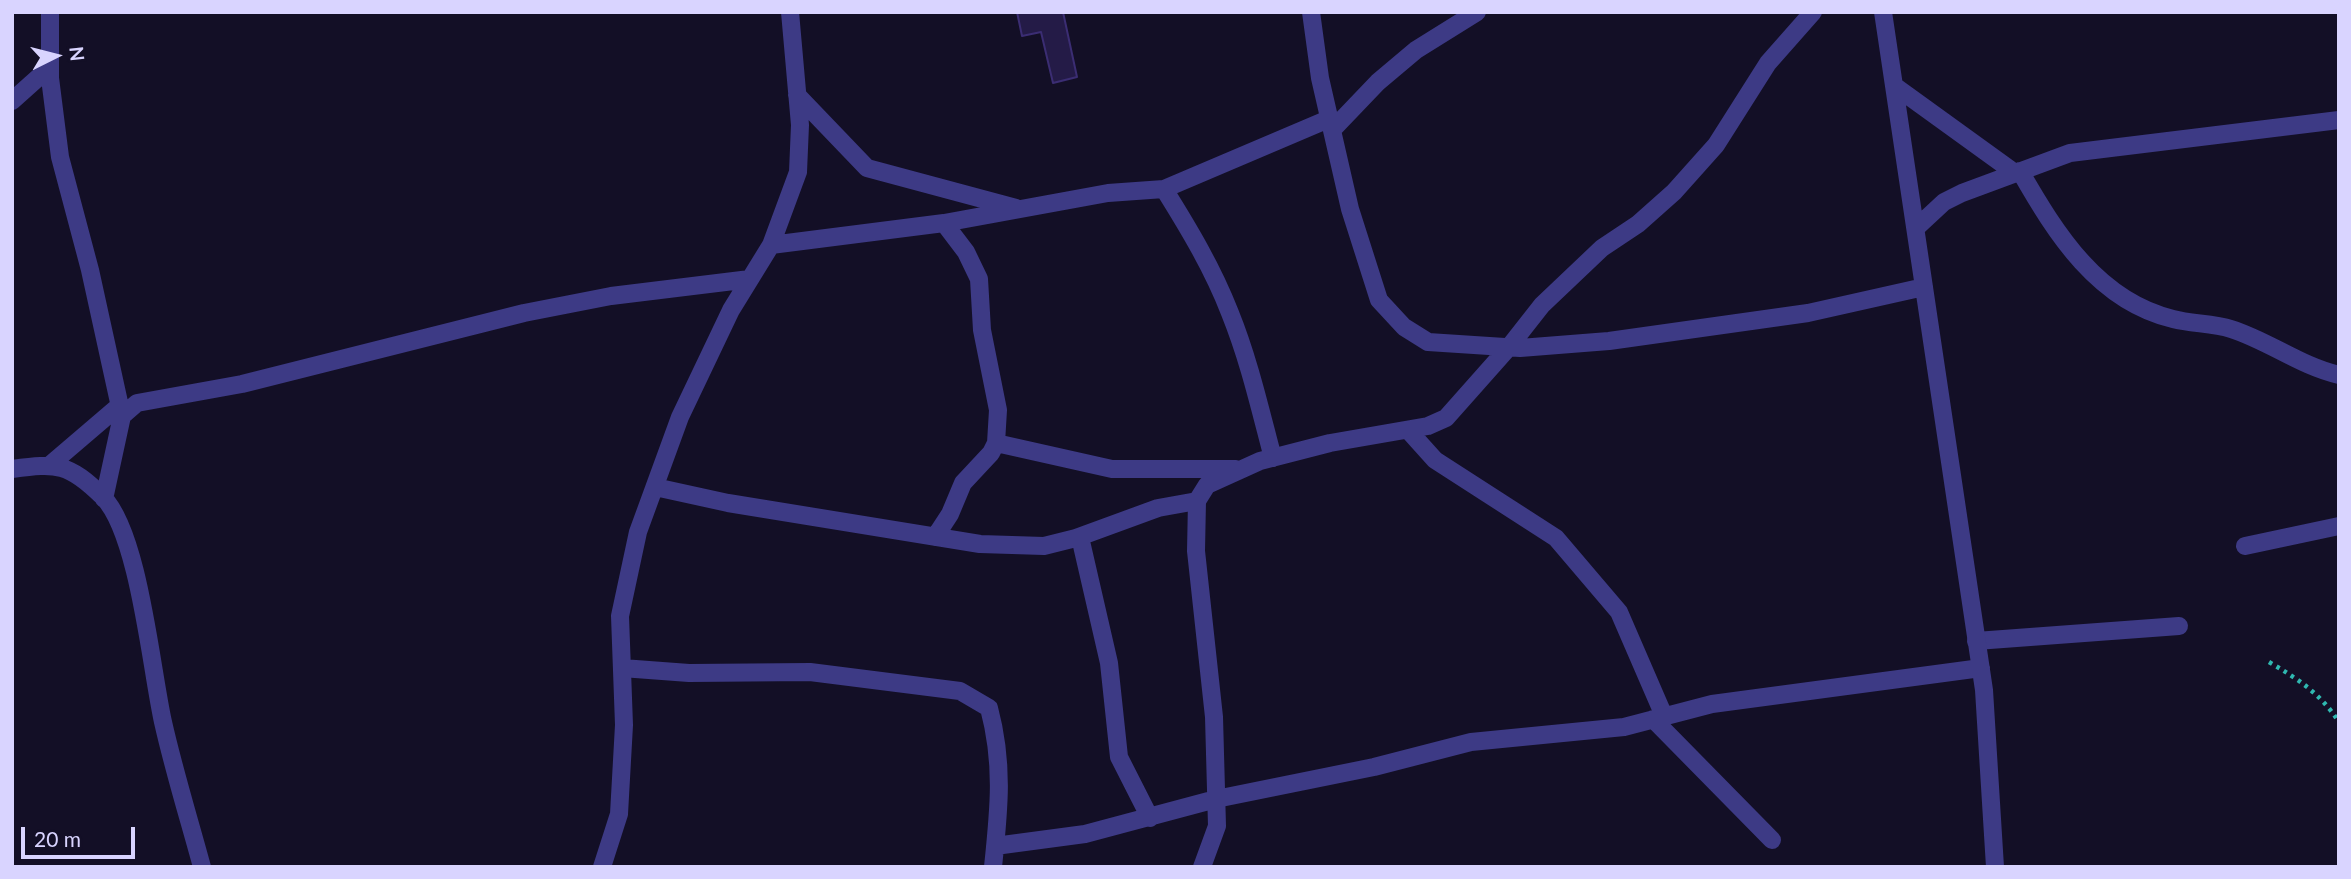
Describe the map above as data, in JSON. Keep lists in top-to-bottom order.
{
  "scale_bar": "20 m",
  "north": "right"
}
